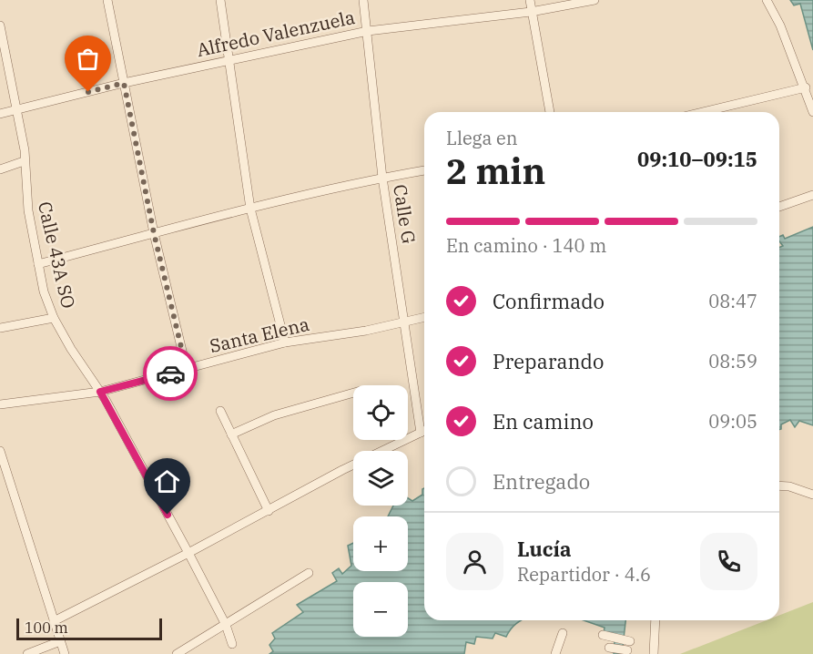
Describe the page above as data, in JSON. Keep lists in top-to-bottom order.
{
  "streets": {
    "street": [
      "Alfredo Valenzuela",
      "Calle G",
      "Calle 43A SO",
      "Santa Elena"
    ]
  },
  "crossings": [
    ["Alfredo Valenzuela", "Calle G"],
    ["Alfredo Valenzuela", "Calle 43A SO"],
    ["Calle G", "Santa Elena"],
    ["Calle 43A SO", "Santa Elena"]
  ],
  "scale_bar": "100 m",
  "page": {
    "heading": ["2 min", "Llega en", "09:10–09:15"],
    "panel": ["Lucía", "Repartidor · 4.6"],
    "bar": "En camino · 140 m",
    "list": [
      ["Confirmado", "08:47"],
      ["Preparando", "08:59"],
      ["En camino", "09:05"],
      "Entregado"
    ],
    "map_buttons": ["+", "−"],
    "scale": "100 m"
  }
}
